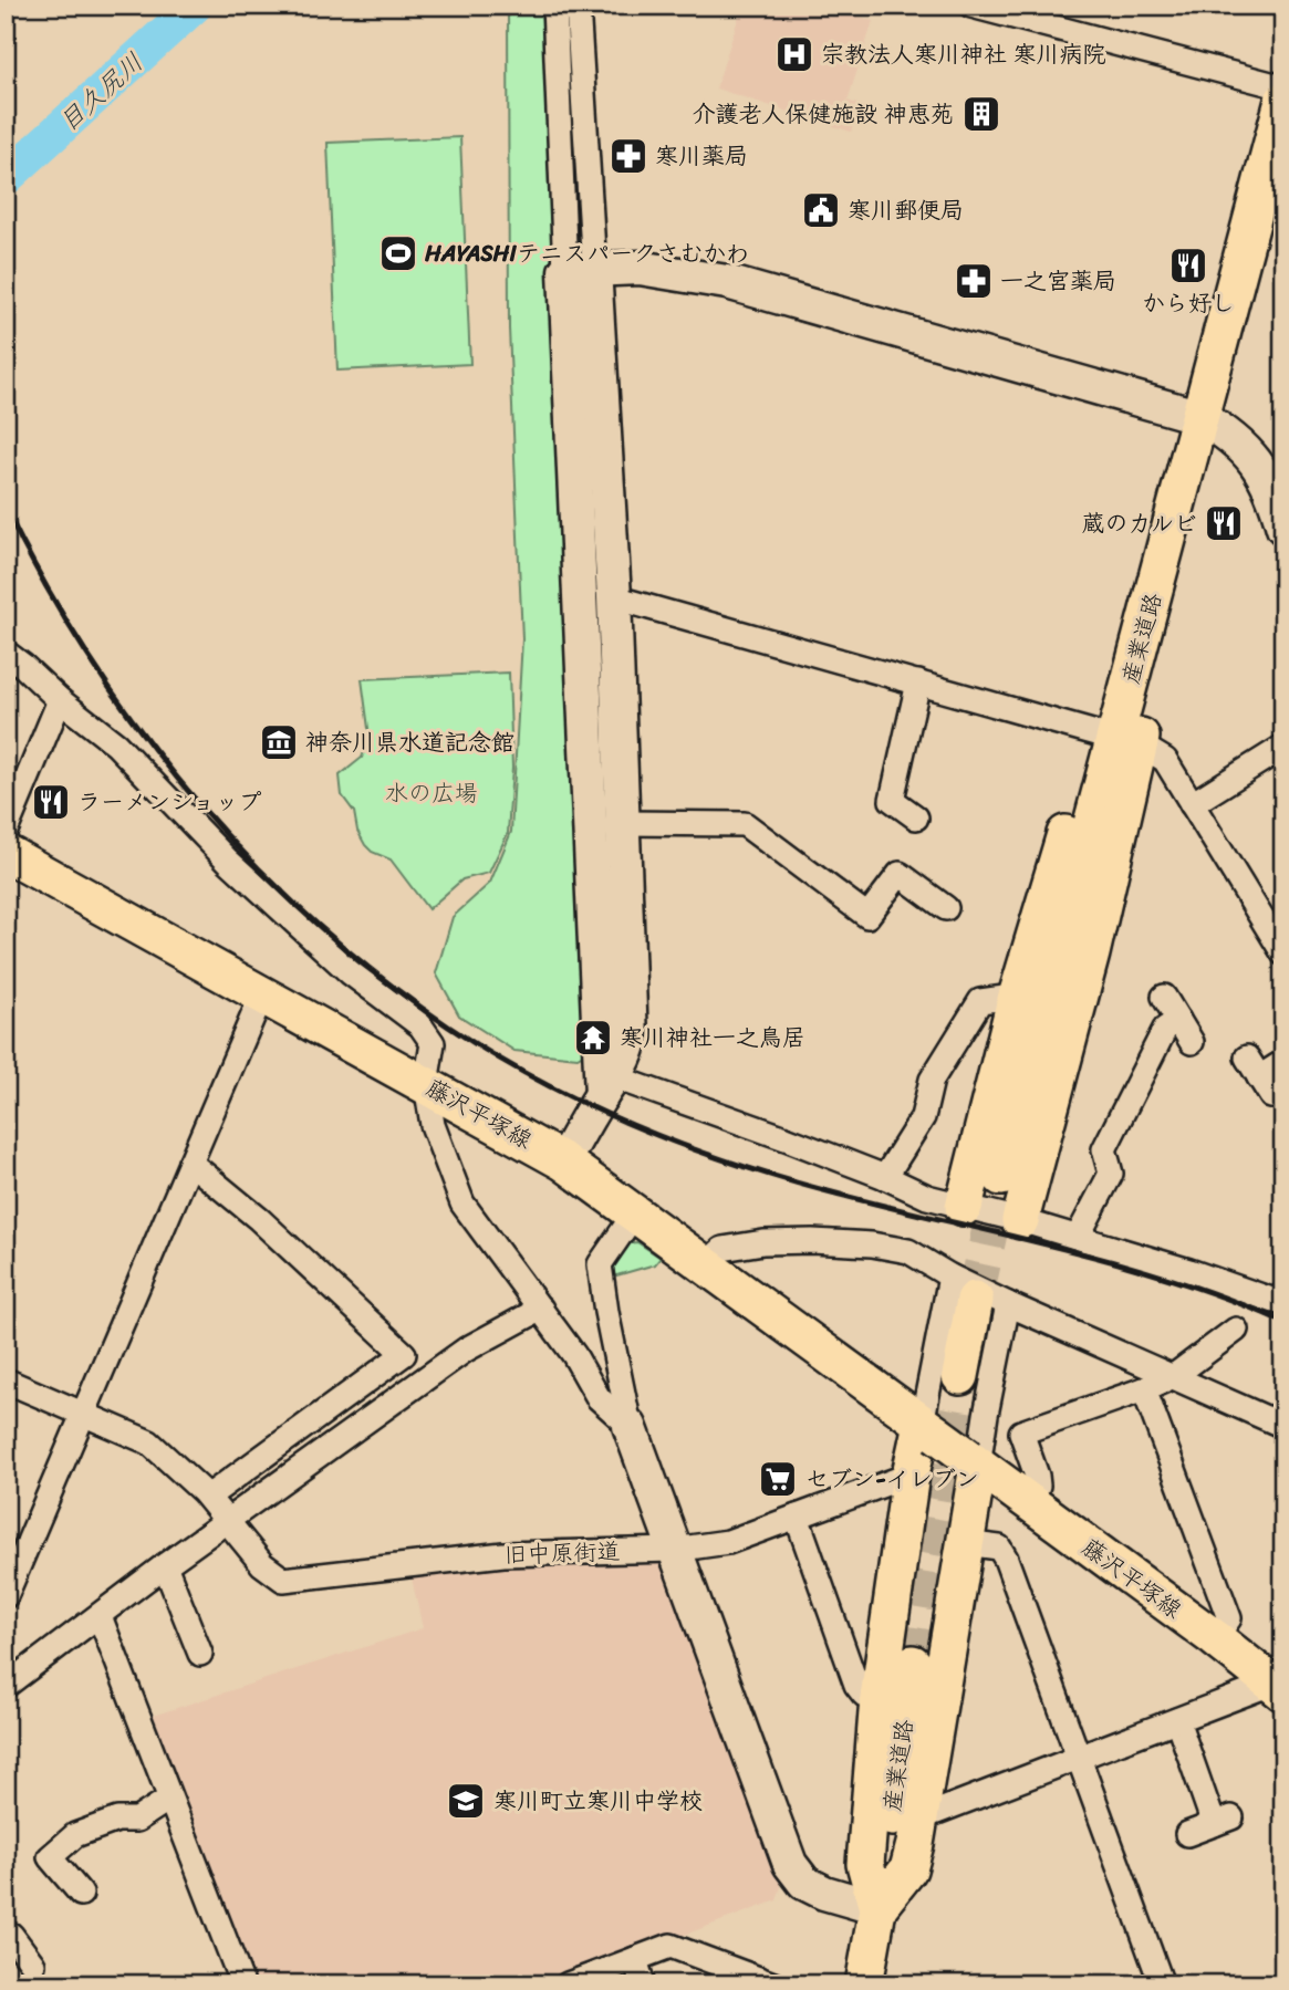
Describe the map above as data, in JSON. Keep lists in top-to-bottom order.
{
  "streets": {
    "main road": ["産業道路", "藤沢平塚線"],
    "street": ["旧中原街道"]
  },
  "water": ["目久尻川"],
  "parks": ["水の広場"],
  "places": {
    "hospital": ["宗教法人寒川神社 寒川病院"],
    "building": ["介護老人保健施設 神恵苑"],
    "pharmacy": ["寒川薬局", "一之宮薬局"],
    "public building": ["寒川郵便局"],
    "sports": ["HAYASHIテニスパークさむかわ"],
    "restaurant": ["から好し", "蔵のカルビ", "ラーメンショップ"],
    "museum": ["神奈川県水道記念館"],
    "temple": ["寒川神社一之鳥居"],
    "supermarket": ["セブン-イレブン"],
    "school or university": ["寒川町立寒川中学校"]
  }
}
